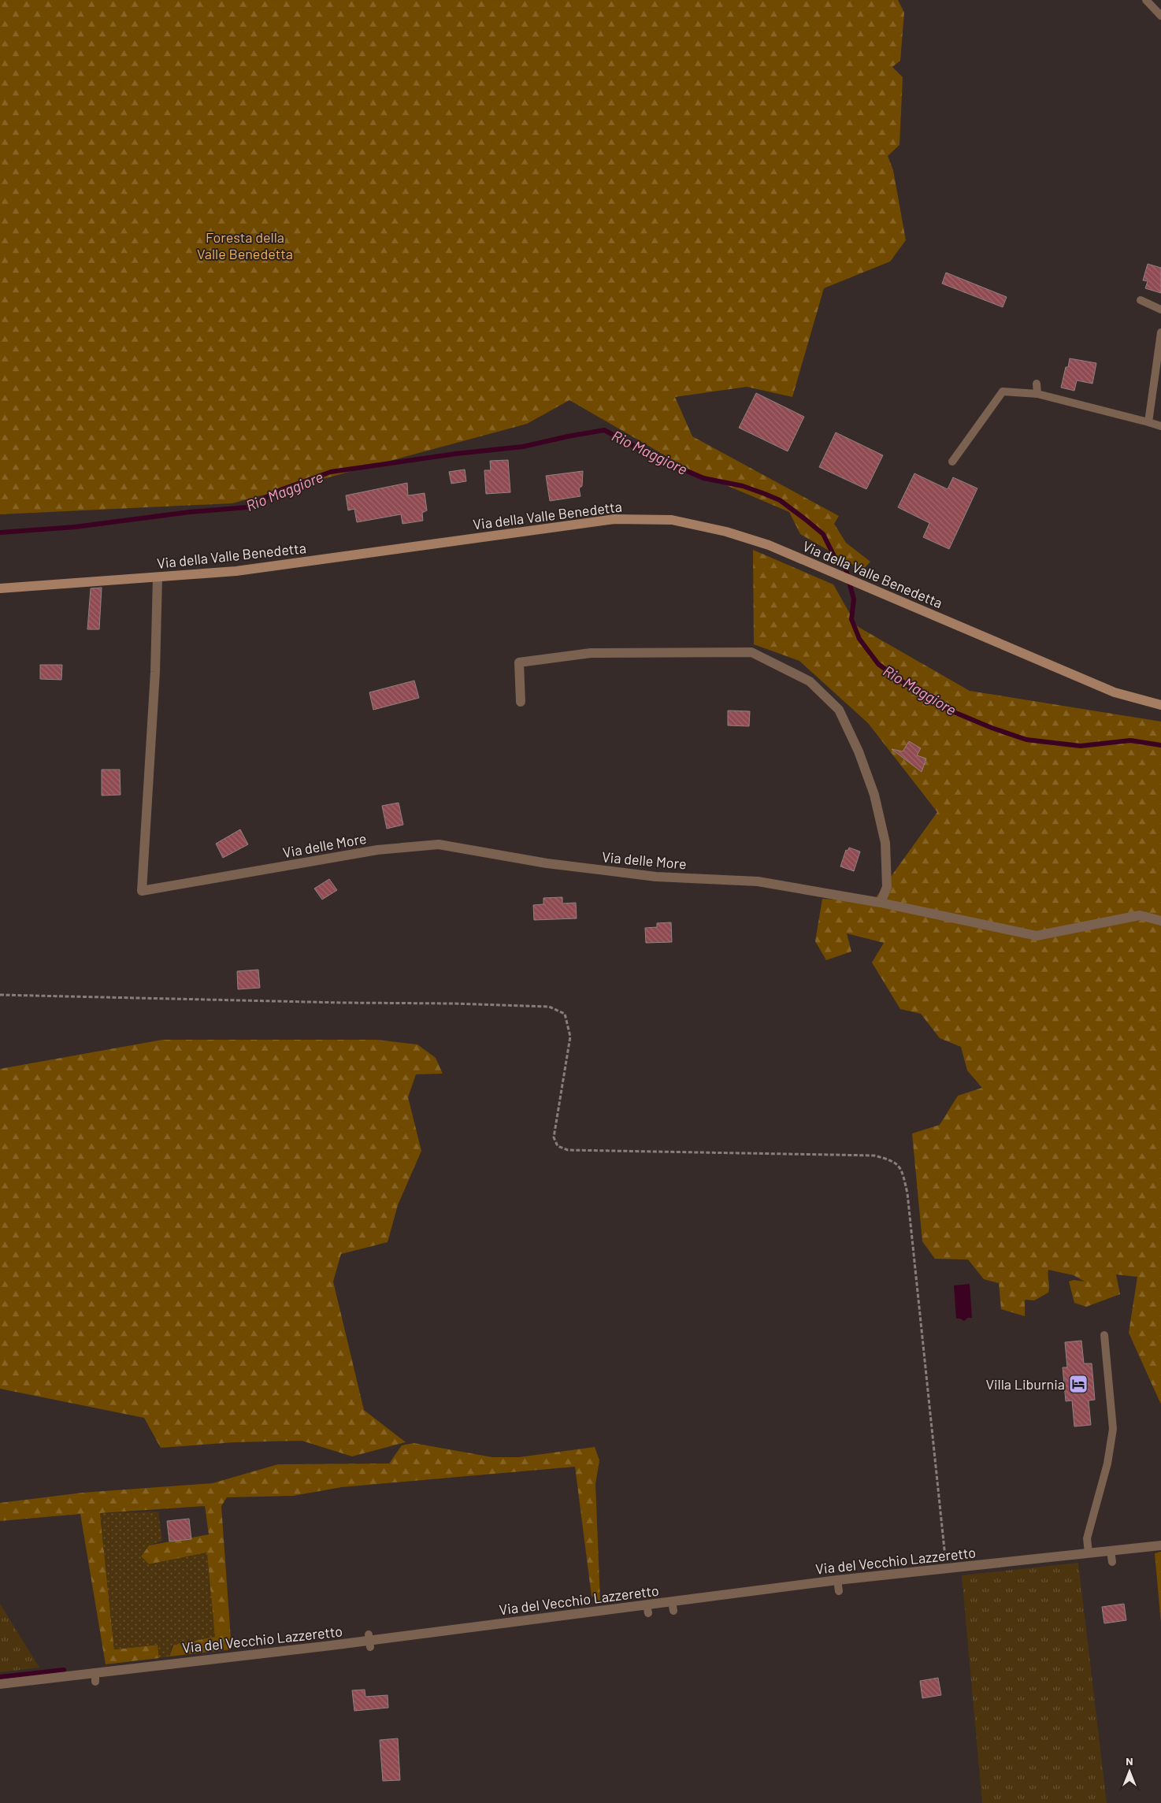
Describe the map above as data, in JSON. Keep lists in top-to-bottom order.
{
  "streets": {
    "main road": ["Via della Valle Benedetta"],
    "street": ["Via delle More", "Via del Vecchio Lazzeretto"]
  },
  "crossings": [
    ["Via della Valle Benedetta", "Via delle More"]
  ],
  "water": ["Rio Maggiore"],
  "parks": ["Foresta della Valle Benedetta"],
  "places": {
    "hotel": ["Villa Liburnia"]
  },
  "north": "top"
}
